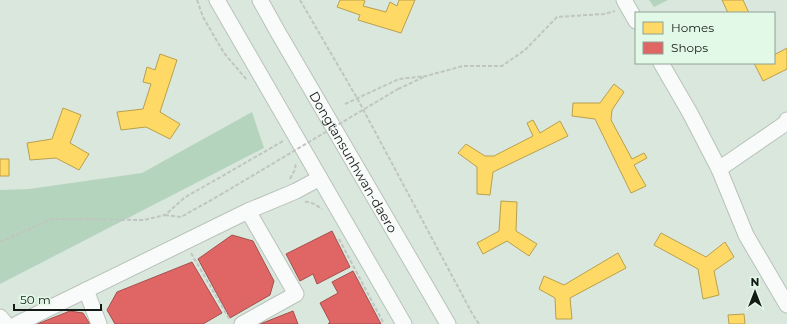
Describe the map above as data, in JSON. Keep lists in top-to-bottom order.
{
  "streets": {
    "street": ["Dongtansunhwan-daero"]
  },
  "legend": ["Homes", "Shops"],
  "scale_bar": "50 m",
  "north": "top"
}
